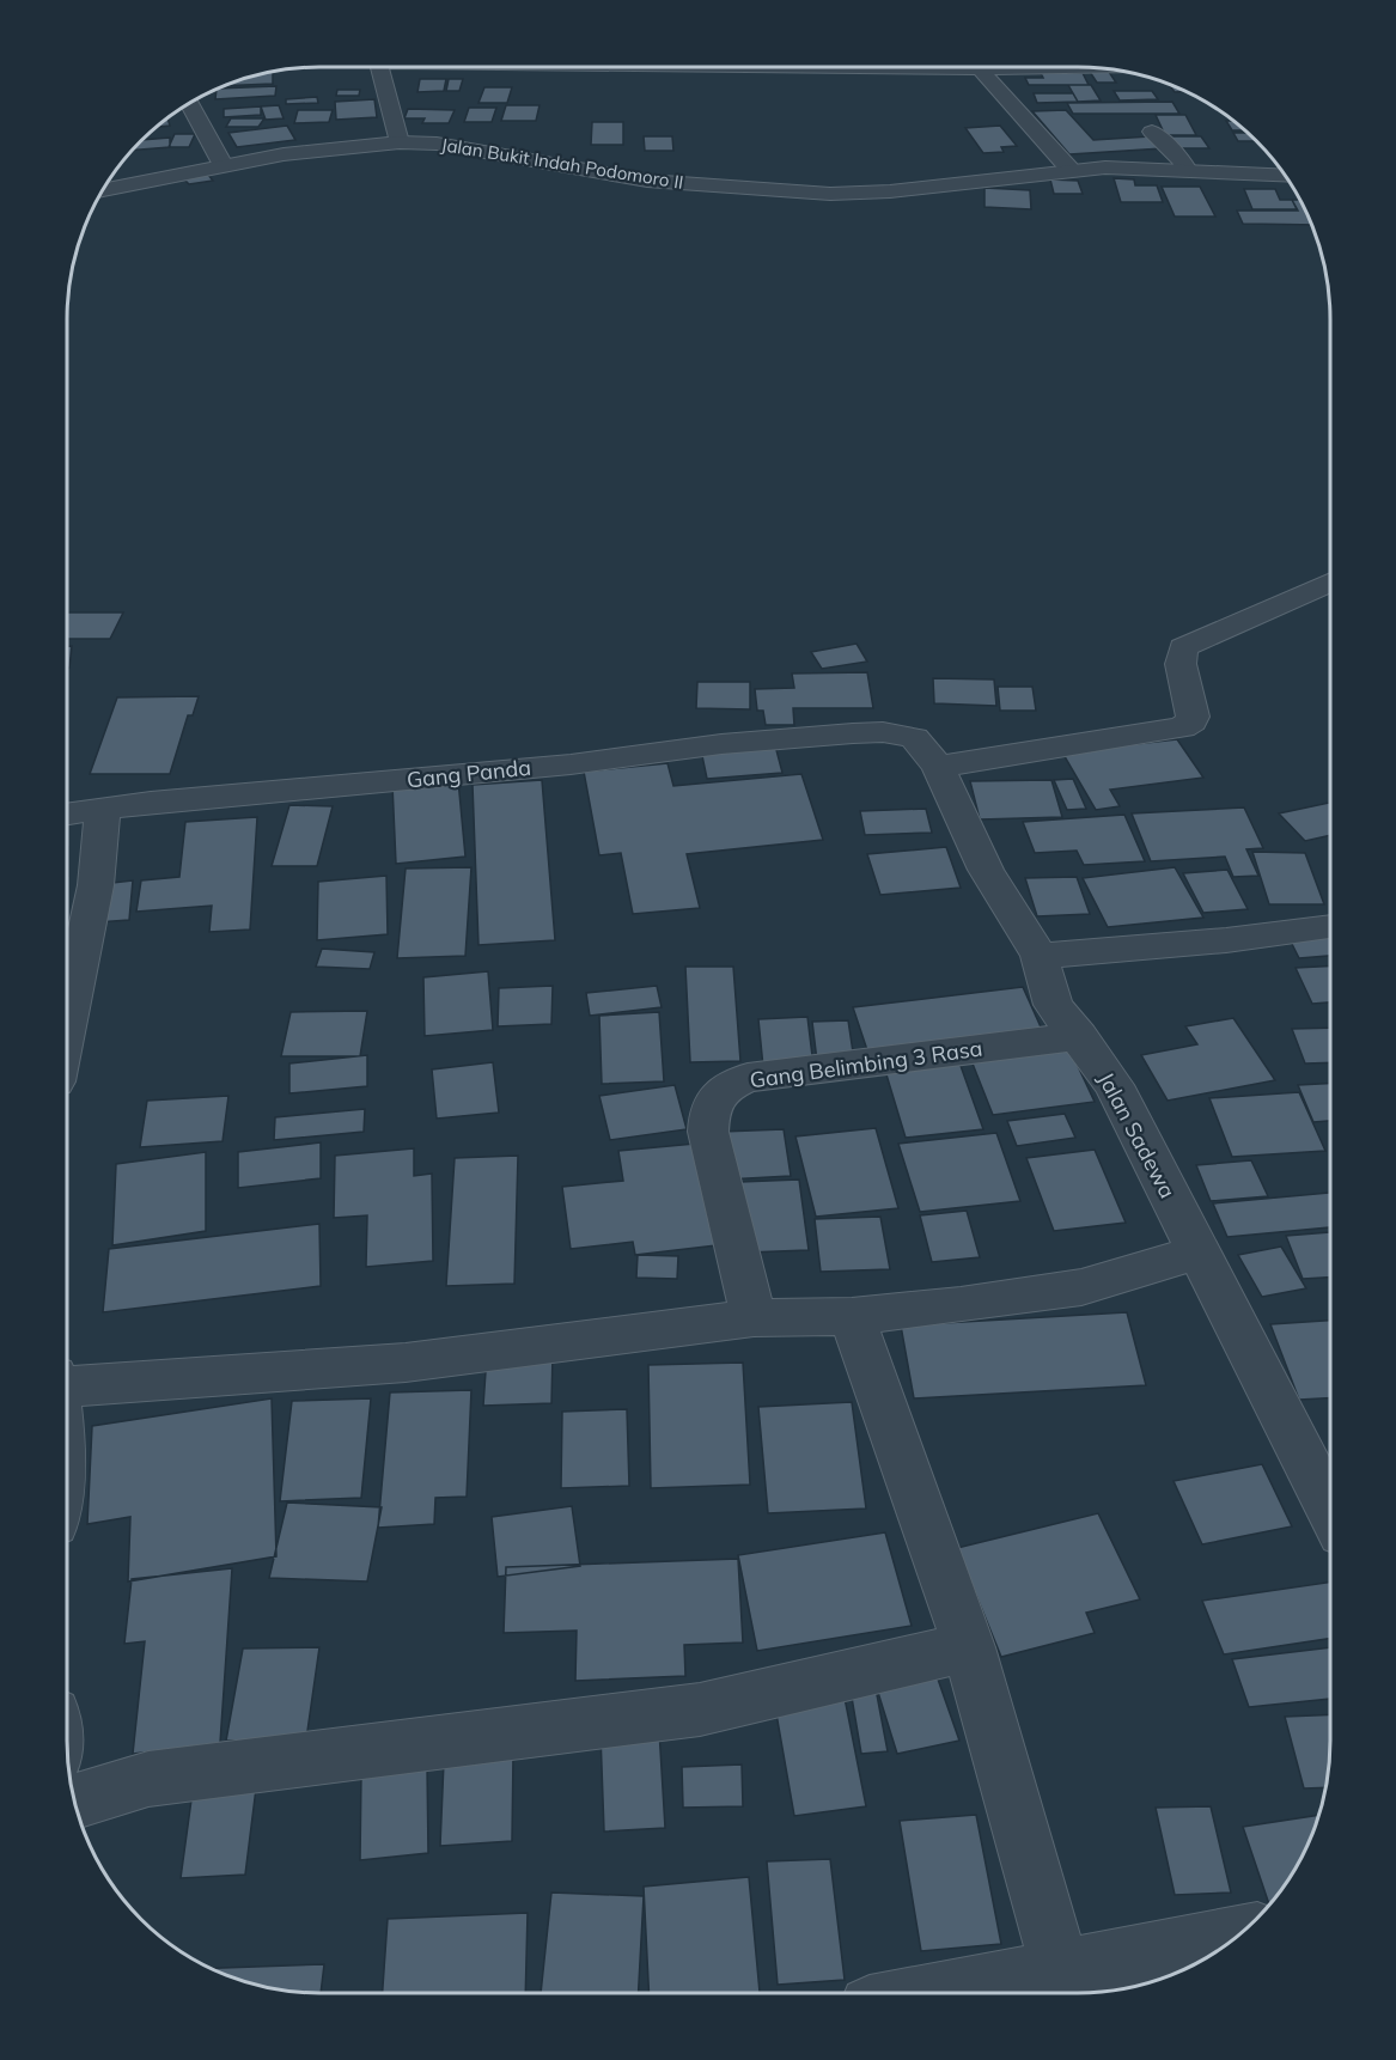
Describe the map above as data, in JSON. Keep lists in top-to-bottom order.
{
  "streets": {
    "street": [
      "Jalan Bukit Indah Podomoro II",
      "Gang Panda",
      "Gang Belimbing 3 Rasa",
      "Jalan Sadewa"
    ]
  },
  "crossings": [
    ["Gang Panda", "Jalan Sadewa"],
    ["Gang Belimbing 3 Rasa", "Jalan Sadewa"]
  ]
}
